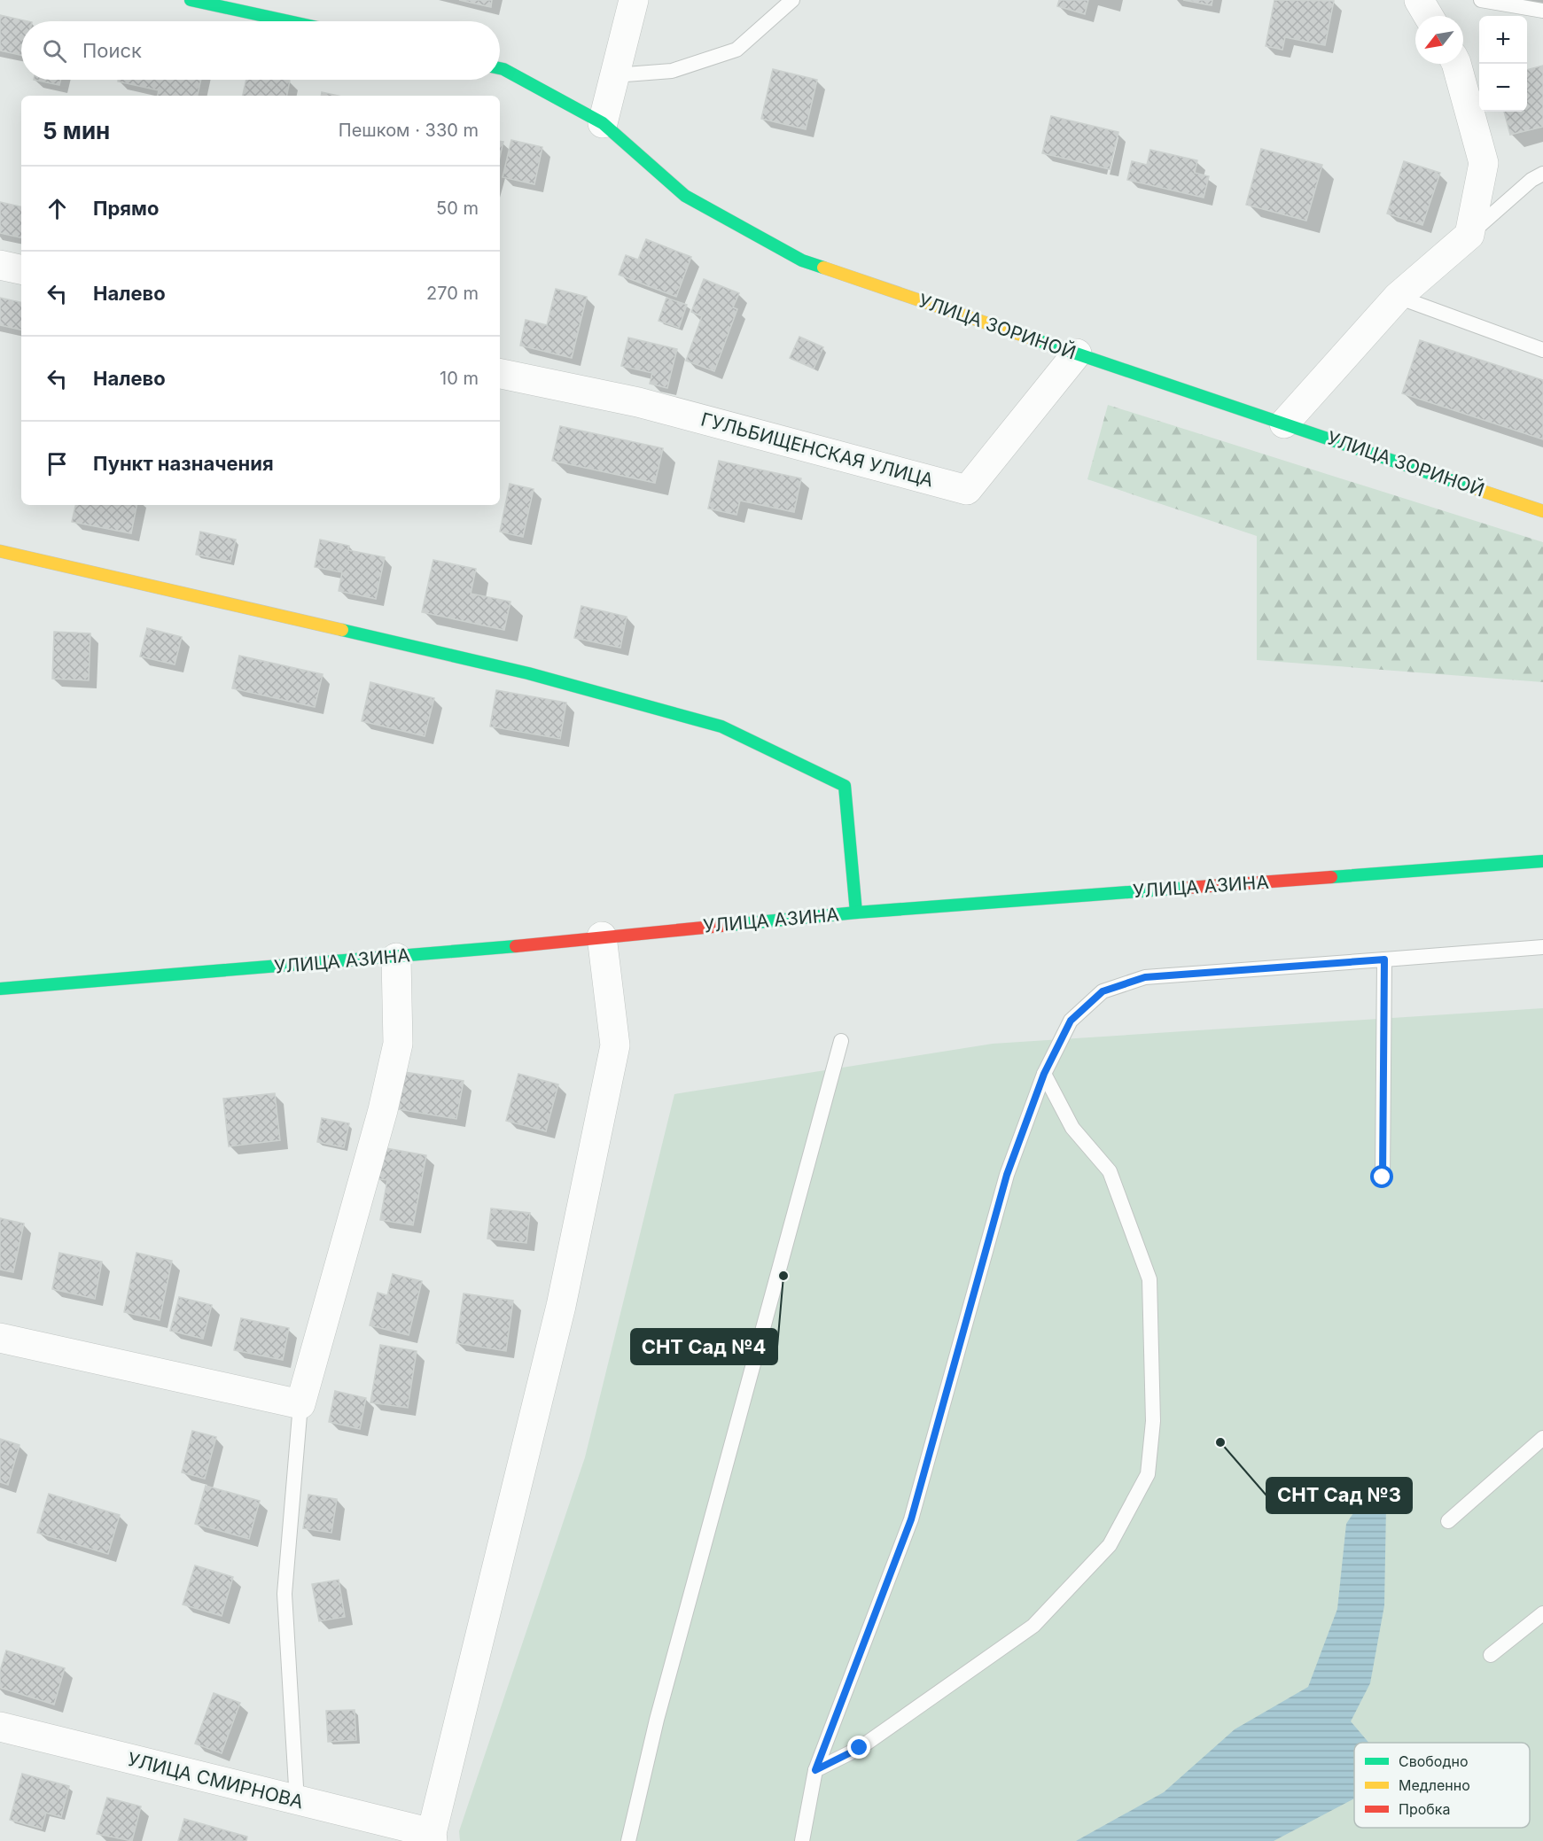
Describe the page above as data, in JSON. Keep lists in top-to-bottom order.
{
  "streets": {
    "main road": ["УЛИЦА ЗОРИНОЙ", "УЛИЦА АЗИНА"],
    "street": ["ГУЛЬБИЩЕНСКАЯ УЛИЦА", "УЛИЦА СМИРНОВА"]
  },
  "crossings": [
    ["УЛИЦА ЗОРИНОЙ", "ГУЛЬБИЩЕНСКАЯ УЛИЦА"]
  ],
  "places": ["СНТ Сад №4", "СНТ Сад №3"],
  "legend": ["Свободно", "Медленно", "Пробка"],
  "north": "bottom left",
  "page": {
    "map_buttons": ["+", "−"],
    "search": "Поиск",
    "heading": ["5 мин", "Пешком · 330 m"],
    "list": [
      ["Прямо", "50 m"],
      ["Налево", "270 m"],
      ["Налево", "10 m"],
      "Пункт назначения"
    ]
  }
}
